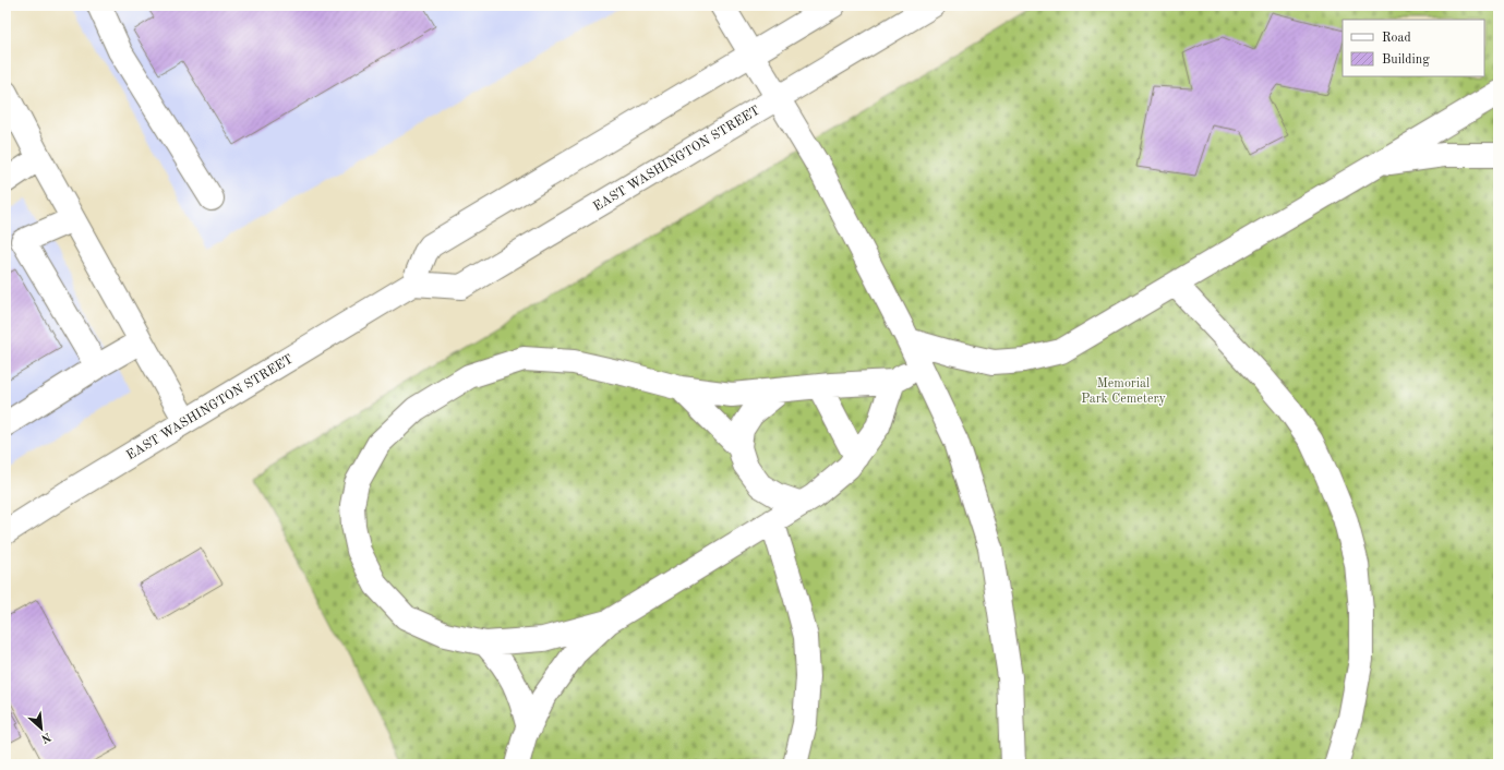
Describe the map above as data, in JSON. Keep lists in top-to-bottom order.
{
  "streets": {
    "main road": ["EAST WASHINGTON STREET"]
  },
  "parks": ["Memorial Park Cemetery"],
  "legend": ["Road", "Building"],
  "north": "bottom right"
}
